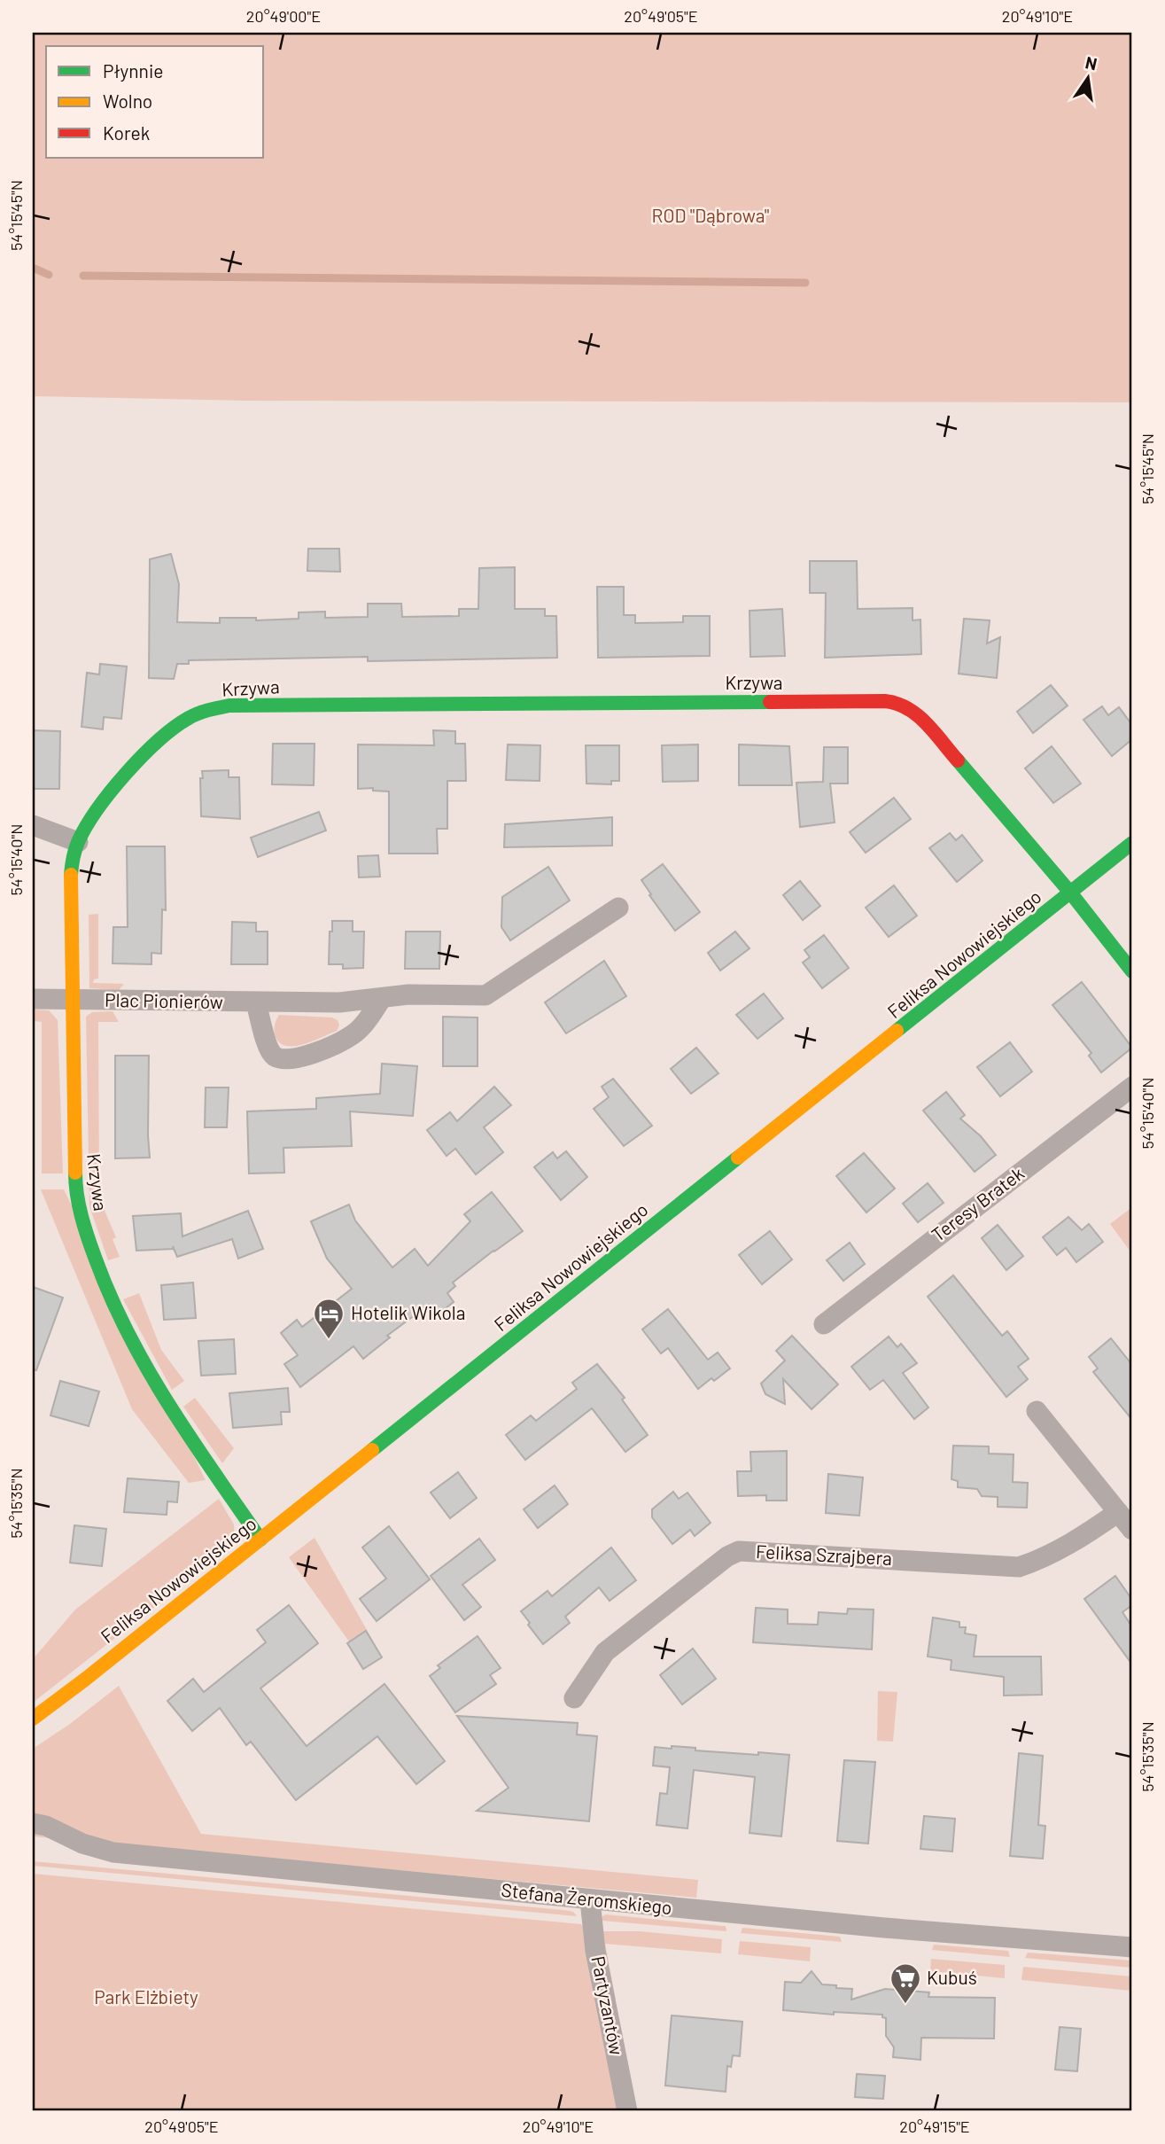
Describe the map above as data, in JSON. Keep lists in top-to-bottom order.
{
  "streets": {
    "street": [
      "Krzywa",
      "Feliksa Nowowiejskiego",
      "Plac Pionierów",
      "Teresy Bratek",
      "Feliksa Szrajbera",
      "Stefana Żeromskiego",
      "Partyzantów"
    ]
  },
  "crossings": [
    ["Krzywa", "Feliksa Nowowiejskiego"],
    ["Krzywa", "Plac Pionierów"],
    ["Stefana Żeromskiego", "Partyzantów"]
  ],
  "parks": ["ROD \"Dąbrowa\"", "Park Elżbiety"],
  "places": {
    "hotel": ["Hotelik Wikola"],
    "supermarket": ["Kubuś"]
  },
  "legend": ["Płynnie", "Wolno", "Korek"],
  "north": "top",
  "coordinates": [
    "20°49'00\"E",
    "20°49'05\"E",
    "20°49'10\"E",
    "54°15'45\"N",
    "54°15'40\"N",
    "54°15'35\"N",
    "20°49'15\"E"
  ]
}
